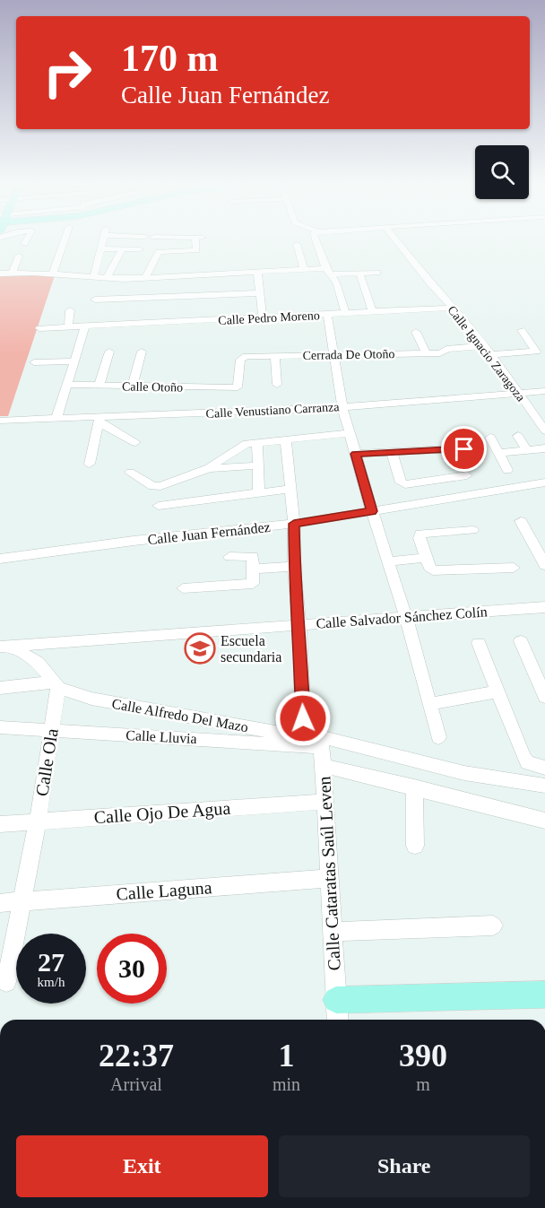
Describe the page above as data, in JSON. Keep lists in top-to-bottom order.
{
  "streets": {
    "main road": ["Calle Cataratas Saúl Leven"],
    "street": [
      "Calle Pedro Moreno",
      "Calle Ignacio Zaragoza",
      "Cerrada De Otoño",
      "Calle Otoño",
      "Calle Venustiano Carranza",
      "Calle Juan Fernández",
      "Calle Salvador Sánchez Colín",
      "Calle Alfredo Del Mazo",
      "Calle Lluvia",
      "Calle Ola",
      "Calle Ojo De Agua",
      "Calle Laguna"
    ]
  },
  "crossings": [
    ["Calle Pedro Moreno", "Calle Ignacio Zaragoza"],
    ["Calle Ignacio Zaragoza", "Cerrada De Otoño"],
    ["Calle Ignacio Zaragoza", "Calle Venustiano Carranza"],
    ["Cerrada De Otoño", "Calle Otoño"],
    ["Calle Alfredo Del Mazo", "Calle Ola"],
    ["Calle Lluvia", "Calle Ola"],
    ["Calle Lluvia", "Calle Cataratas Saúl Leven"],
    ["Calle Ola", "Calle Ojo De Agua"],
    ["Calle Ola", "Calle Laguna"],
    ["Calle Ojo De Agua", "Calle Cataratas Saúl Leven"],
    ["Calle Cataratas Saúl Leven", "Calle Laguna"]
  ],
  "places": {
    "school or university": ["Escuela secundaria"]
  },
  "page": {
    "turn": ["170 m", "Calle Juan Fernández"],
    "speed": "27 km/h",
    "limit": "30",
    "eta": [
      "22:37",
      "Arrival",
      "1",
      "min",
      "390",
      "m"
    ],
    "buttons": ["Exit", "Share"]
  }
}
